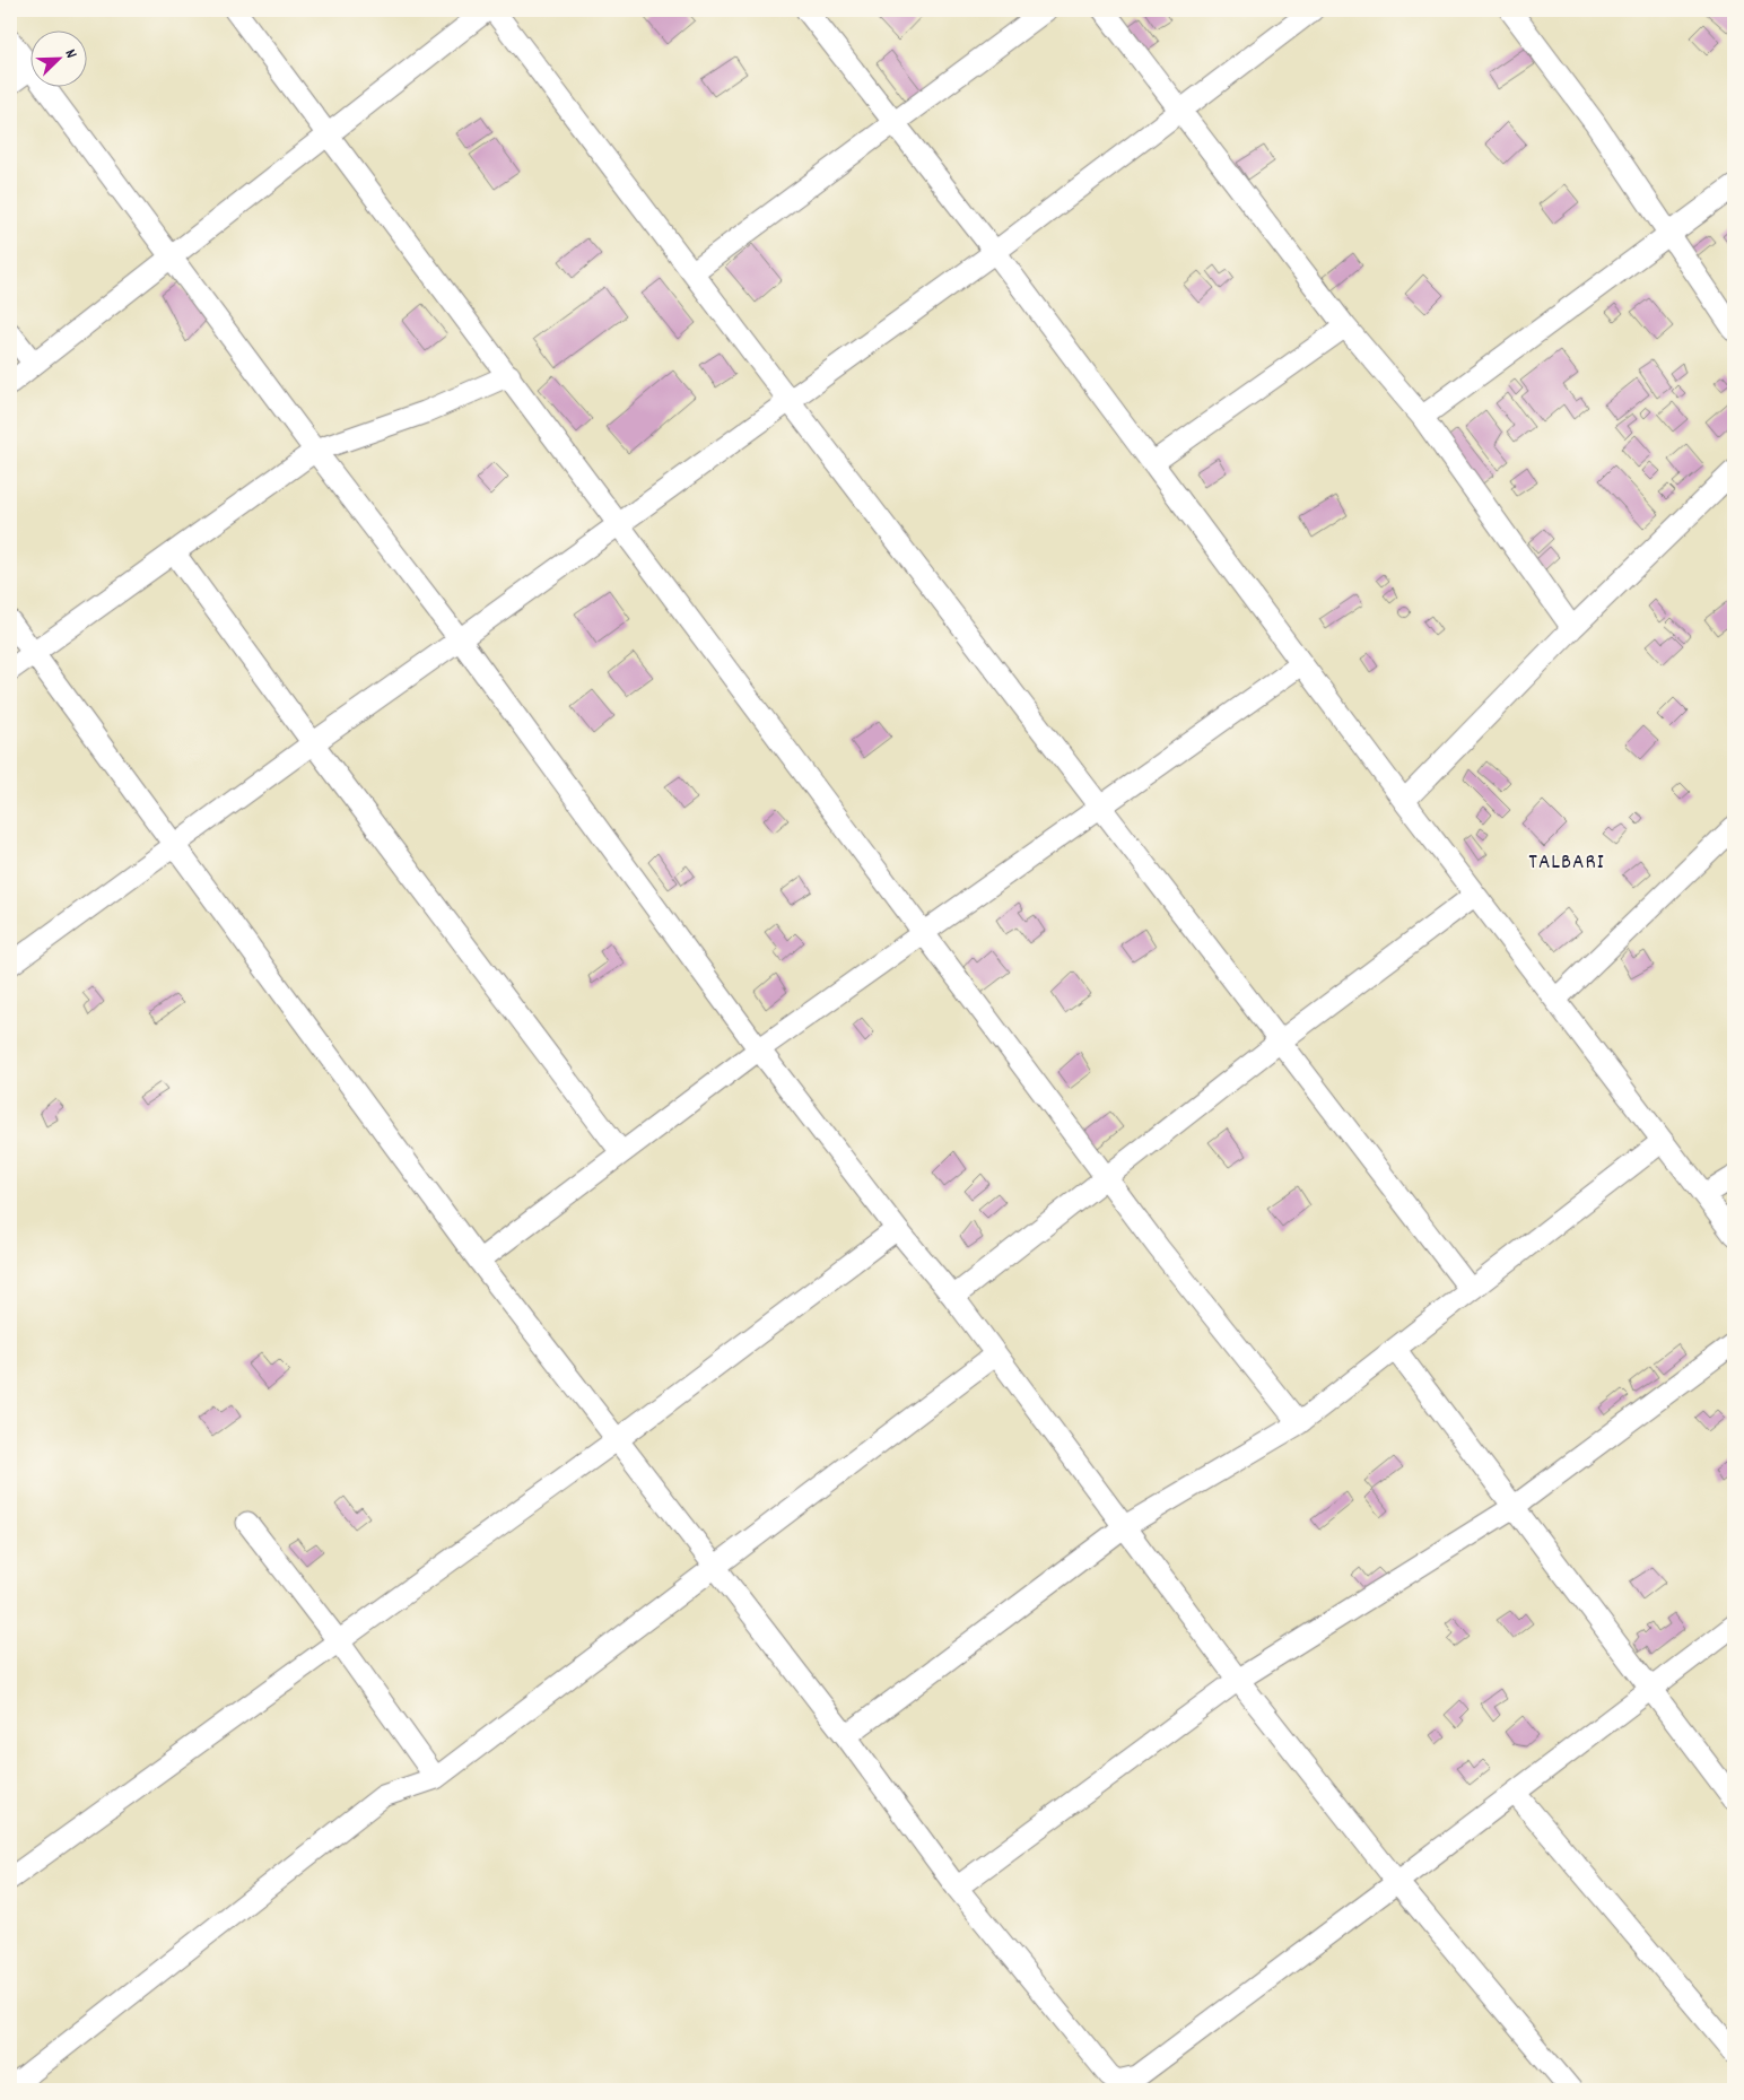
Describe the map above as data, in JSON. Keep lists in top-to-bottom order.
{
  "districts": ["TALBARI"],
  "north": "top right"
}
